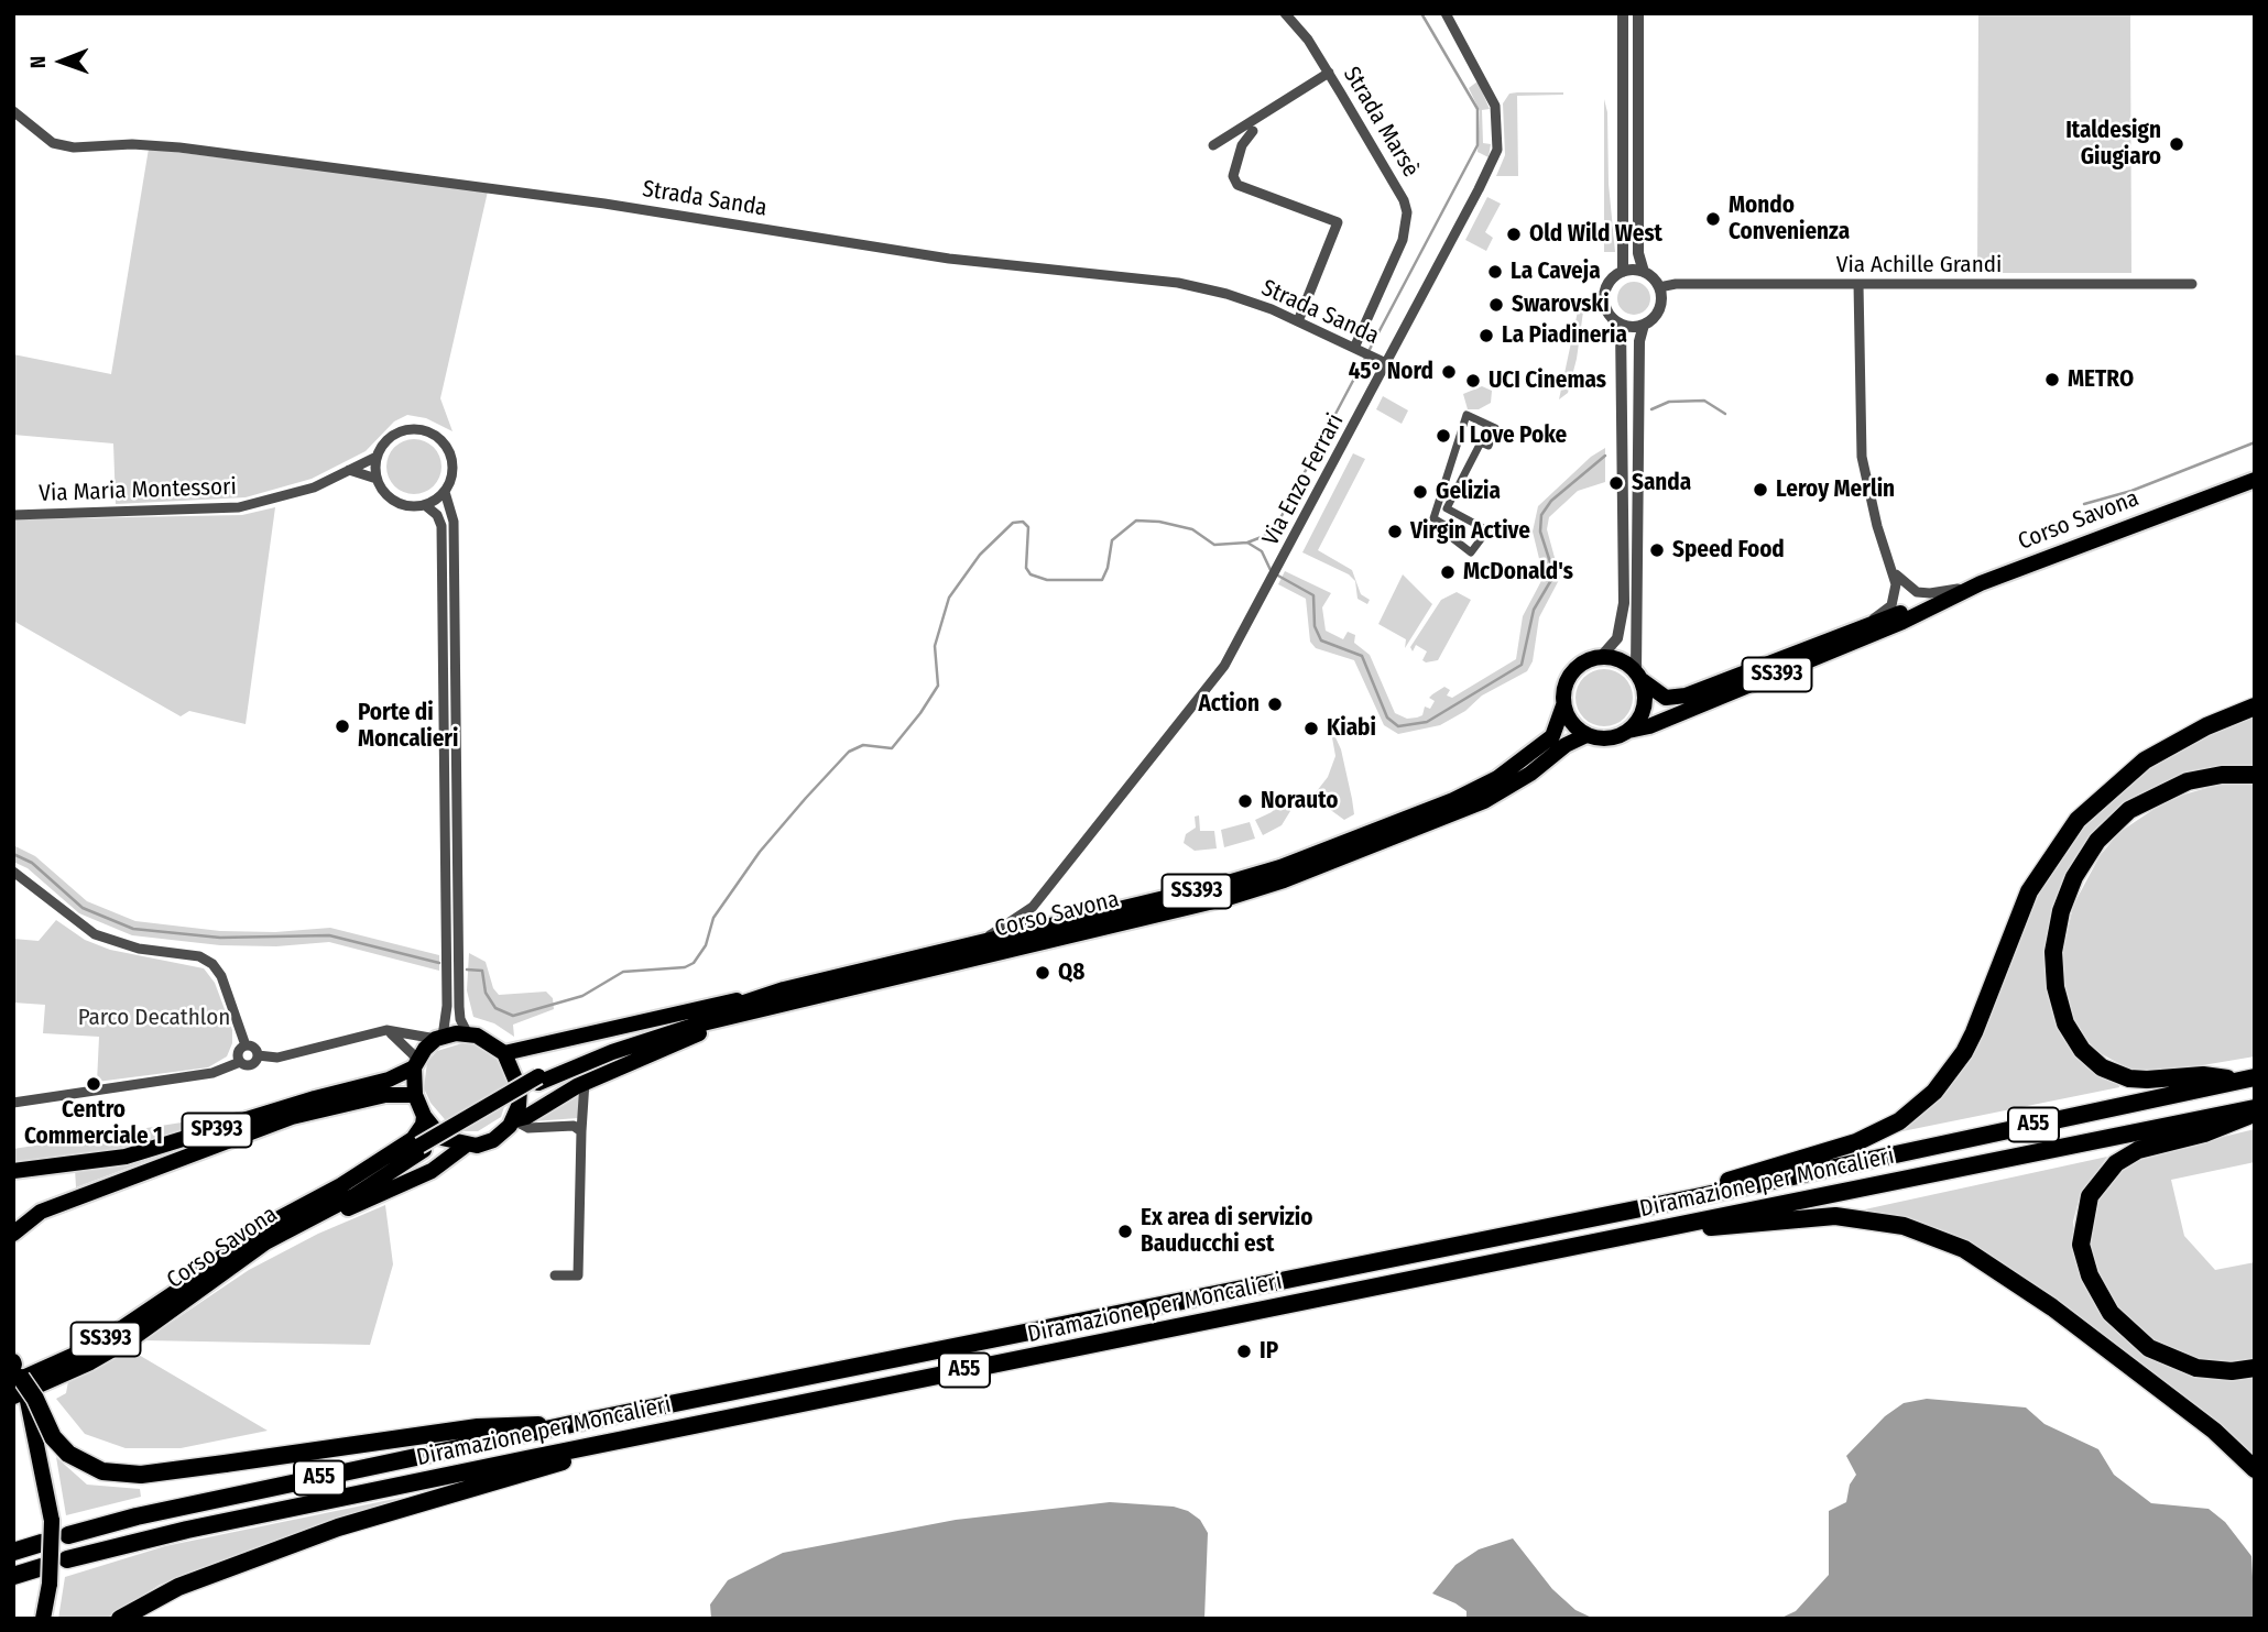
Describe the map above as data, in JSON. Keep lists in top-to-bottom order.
{
  "streets": {
    "highway": ["A55", "Diramazione per Moncalieri"],
    "main road": ["Corso Savona", "SS393", "SP393"],
    "street": [
      "Strada Marsè",
      "Strada Sanda",
      "Via Achille Grandi",
      "Via Enzo Ferrari",
      "Via Maria Montessori"
    ]
  },
  "crossings": [
    ["Strada Marsè", "Strada Sanda"],
    ["Strada Sanda", "Via Enzo Ferrari"],
    ["Via Enzo Ferrari", "Corso Savona"]
  ],
  "parks": ["Parco Decathlon"],
  "places": [
    "Italdesign Giugiaro",
    "Mondo Convenienza",
    "Old Wild West",
    "La Caveja",
    "Swarovski",
    "La Piadineria",
    "45° Nord",
    "METRO",
    "UCI Cinemas",
    "I Love Poke",
    "Sanda",
    "Leroy Merlin",
    "Gelizia",
    "Virgin Active",
    "Speed Food",
    "McDonald's",
    "Action",
    "Porte di Moncalieri",
    "Kiabi",
    "Norauto",
    "Q8",
    "Centro Commerciale 1",
    "Ex area di servizio Bauducchi est",
    "IP"
  ],
  "north": "left"
}
